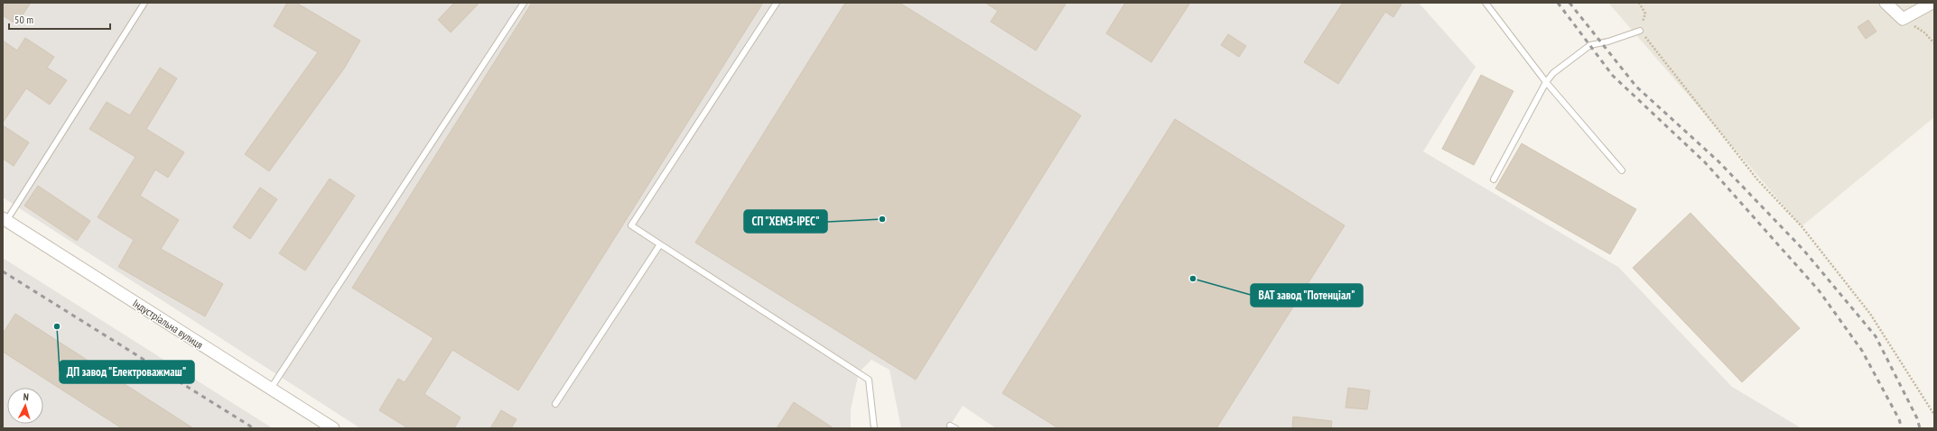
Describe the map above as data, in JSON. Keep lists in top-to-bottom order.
{
  "streets": {
    "street": ["Індустріальна вулиця"]
  },
  "places": ["СП \"ХЕМЗ-IPEC\"", "ВАТ завод \"Потенціал\"", "ДП завод \"Електроважмаш\""],
  "scale_bar": "50 m",
  "north": "top"
}
